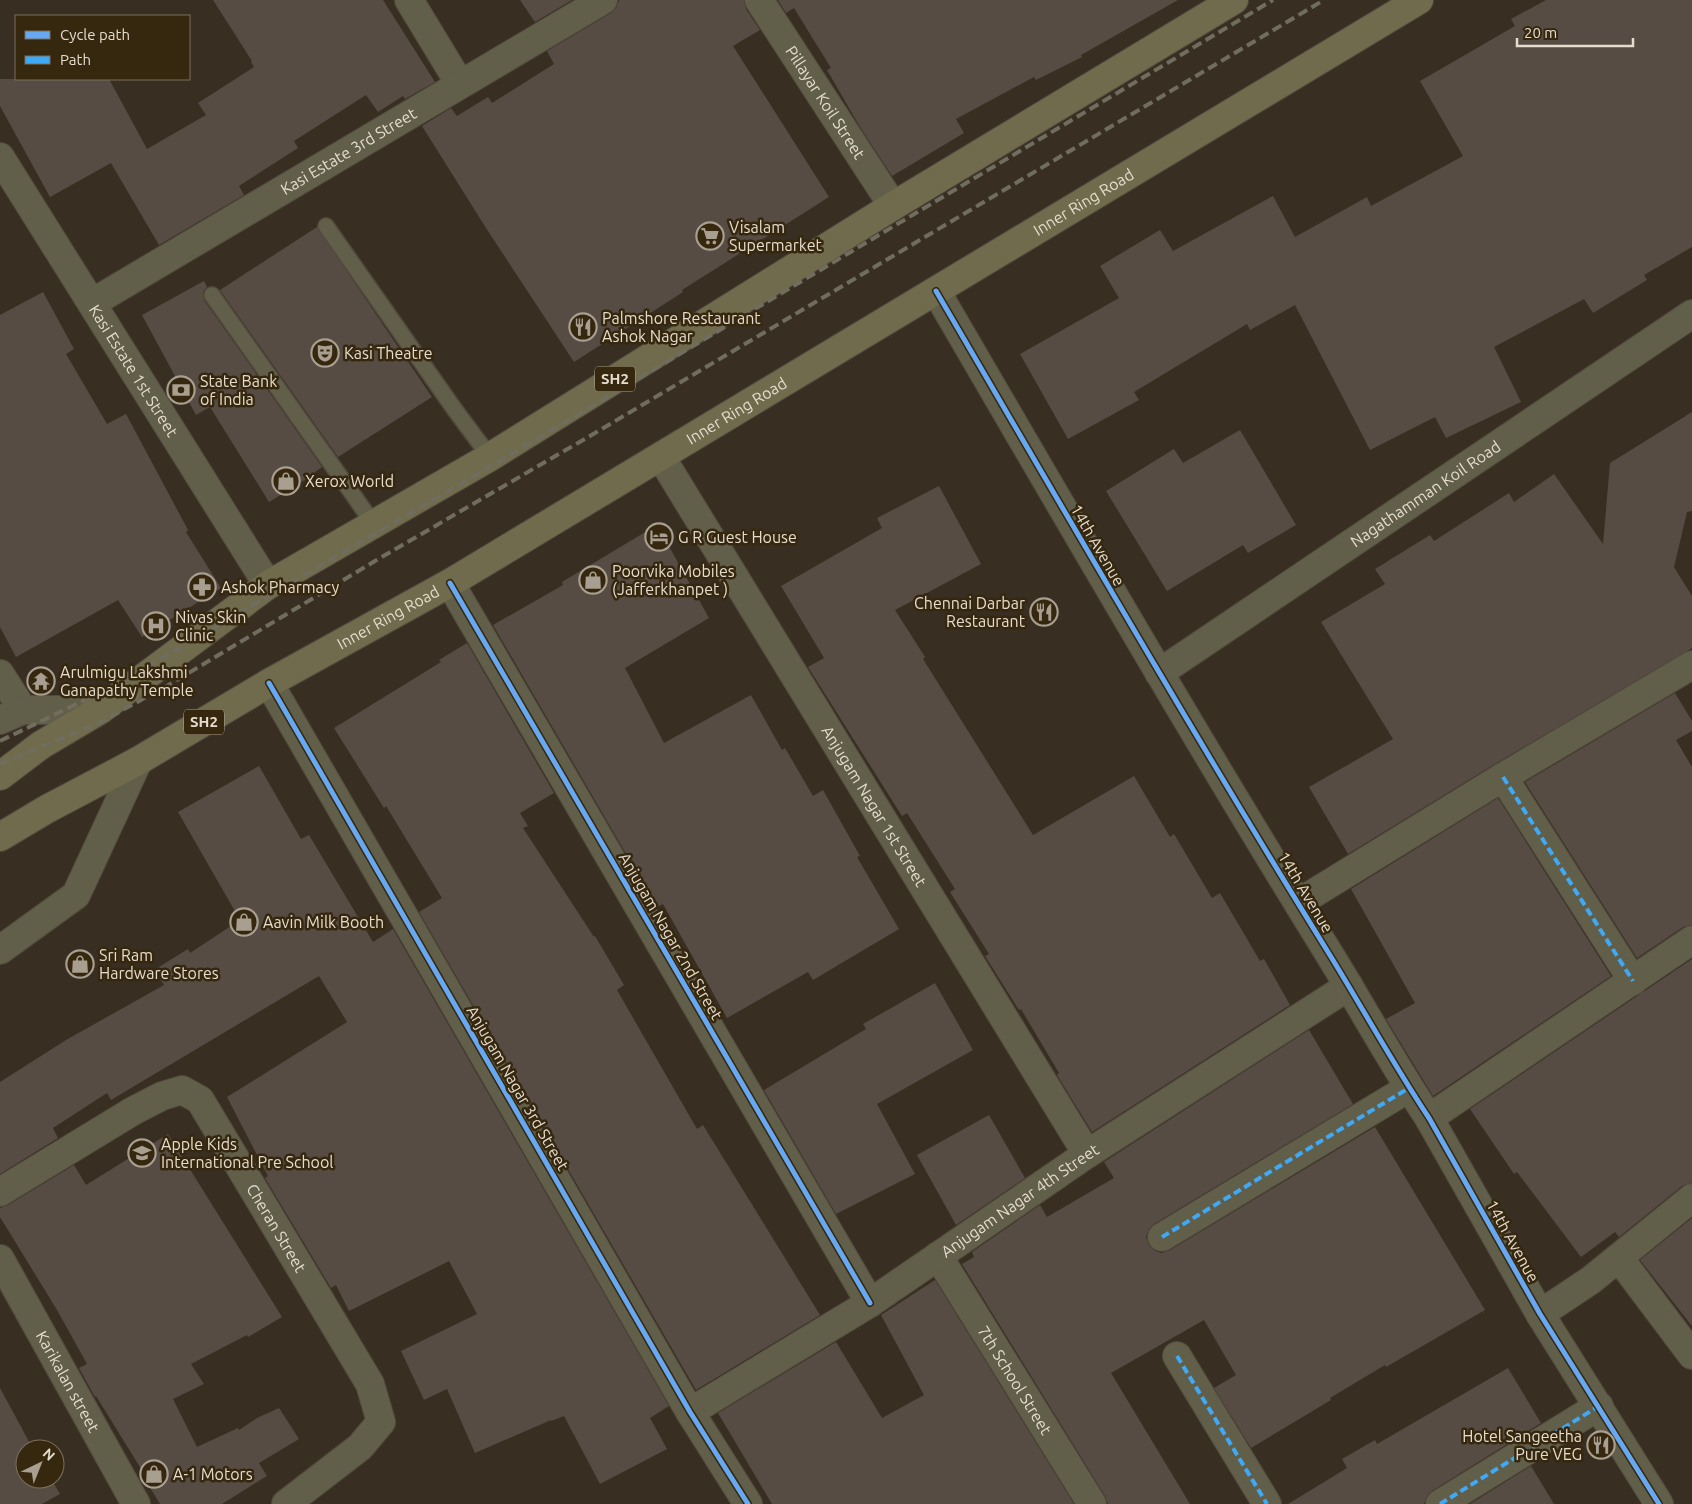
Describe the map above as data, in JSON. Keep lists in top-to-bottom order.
{
  "streets": {
    "main road": ["Inner Ring Road", "SH2"],
    "street": [
      "Pillayar Koil Street",
      "Kasi Estate 3rd Street",
      "Kasi Estate 1st Street",
      "Nagathamman Koil Road",
      "14th Avenue",
      "Anjugam Nagar 1st Street",
      "Anjugam Nagar 2nd Street",
      "Anjugam Nagar 3rd Street",
      "Anjugam Nagar 4th Street",
      "Cheran Street",
      "7th School Street",
      "Karikalan street"
    ]
  },
  "crossings": [
    ["Pillayar Koil Street", "SH2"],
    ["Kasi Estate 3rd Street", "Kasi Estate 1st Street"],
    ["Inner Ring Road", "14th Avenue"],
    ["Inner Ring Road", "Anjugam Nagar 1st Street"],
    ["Inner Ring Road", "Anjugam Nagar 2nd Street"],
    ["Inner Ring Road", "Anjugam Nagar 3rd Street"],
    ["Kasi Estate 1st Street", "SH2"],
    ["Nagathamman Koil Road", "14th Avenue"],
    ["14th Avenue", "Anjugam Nagar 4th Street"],
    ["Anjugam Nagar 1st Street", "Anjugam Nagar 4th Street"],
    ["Anjugam Nagar 2nd Street", "Anjugam Nagar 4th Street"],
    ["Anjugam Nagar 3rd Street", "Anjugam Nagar 4th Street"],
    ["Anjugam Nagar 4th Street", "7th School Street"]
  ],
  "places": {
    "supermarket": ["Visalam Supermarket"],
    "restaurant": ["Palmshore Restaurant Ashok Nagar", "Chennai Darbar Restaurant", "Hotel Sangeetha Pure VEG"],
    "theatre": ["Kasi Theatre"],
    "bank": ["State Bank of India"],
    "shop": [
      "Xerox World",
      "Poorvika Mobiles (Jafferkhanpet )",
      "Aavin Milk Booth",
      "Sri Ram Hardware Stores",
      "A-1 Motors"
    ],
    "hotel": ["G R Guest House"],
    "pharmacy": ["Ashok Pharmacy"],
    "hospital": ["Nivas Skin Clinic"],
    "temple": ["Arulmigu Lakshmi Ganapathy Temple"],
    "school or university": ["Apple Kids International Pre School"]
  },
  "legend": ["Cycle path", "Path"],
  "scale_bar": "20 m",
  "north": "top right"
}
